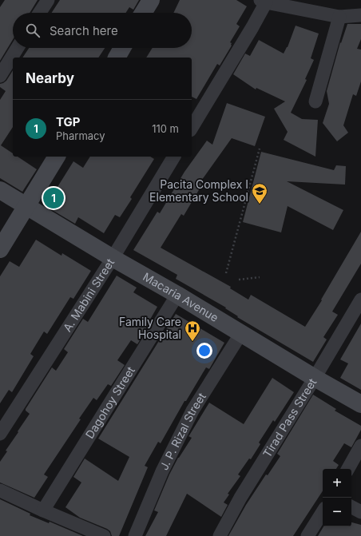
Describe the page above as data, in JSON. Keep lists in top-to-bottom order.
{
  "streets": {
    "street": [
      "A. Mabini Street",
      "Macaria Avenue",
      "Dagohoy Street",
      "Tirad Pass Street",
      "J. P. Rizal Street"
    ]
  },
  "crossings": [
    ["A. Mabini Street", "Macaria Avenue"],
    ["Macaria Avenue", "Dagohoy Street"],
    ["Macaria Avenue", "Tirad Pass Street"],
    ["Macaria Avenue", "J. P. Rizal Street"]
  ],
  "places": {
    "school or university": ["Pacita Complex Ⅰ Elementary School"],
    "hospital": ["Family Care Hospital"]
  },
  "page": {
    "search": "Search here",
    "heading": "Nearby",
    "list": [
      {
        "mark": "1",
        "name": "TGP",
        "note": "Pharmacy",
        "value": "110 m"
      }
    ],
    "pins": "1",
    "map_buttons": ["+", "−"]
  }
}
